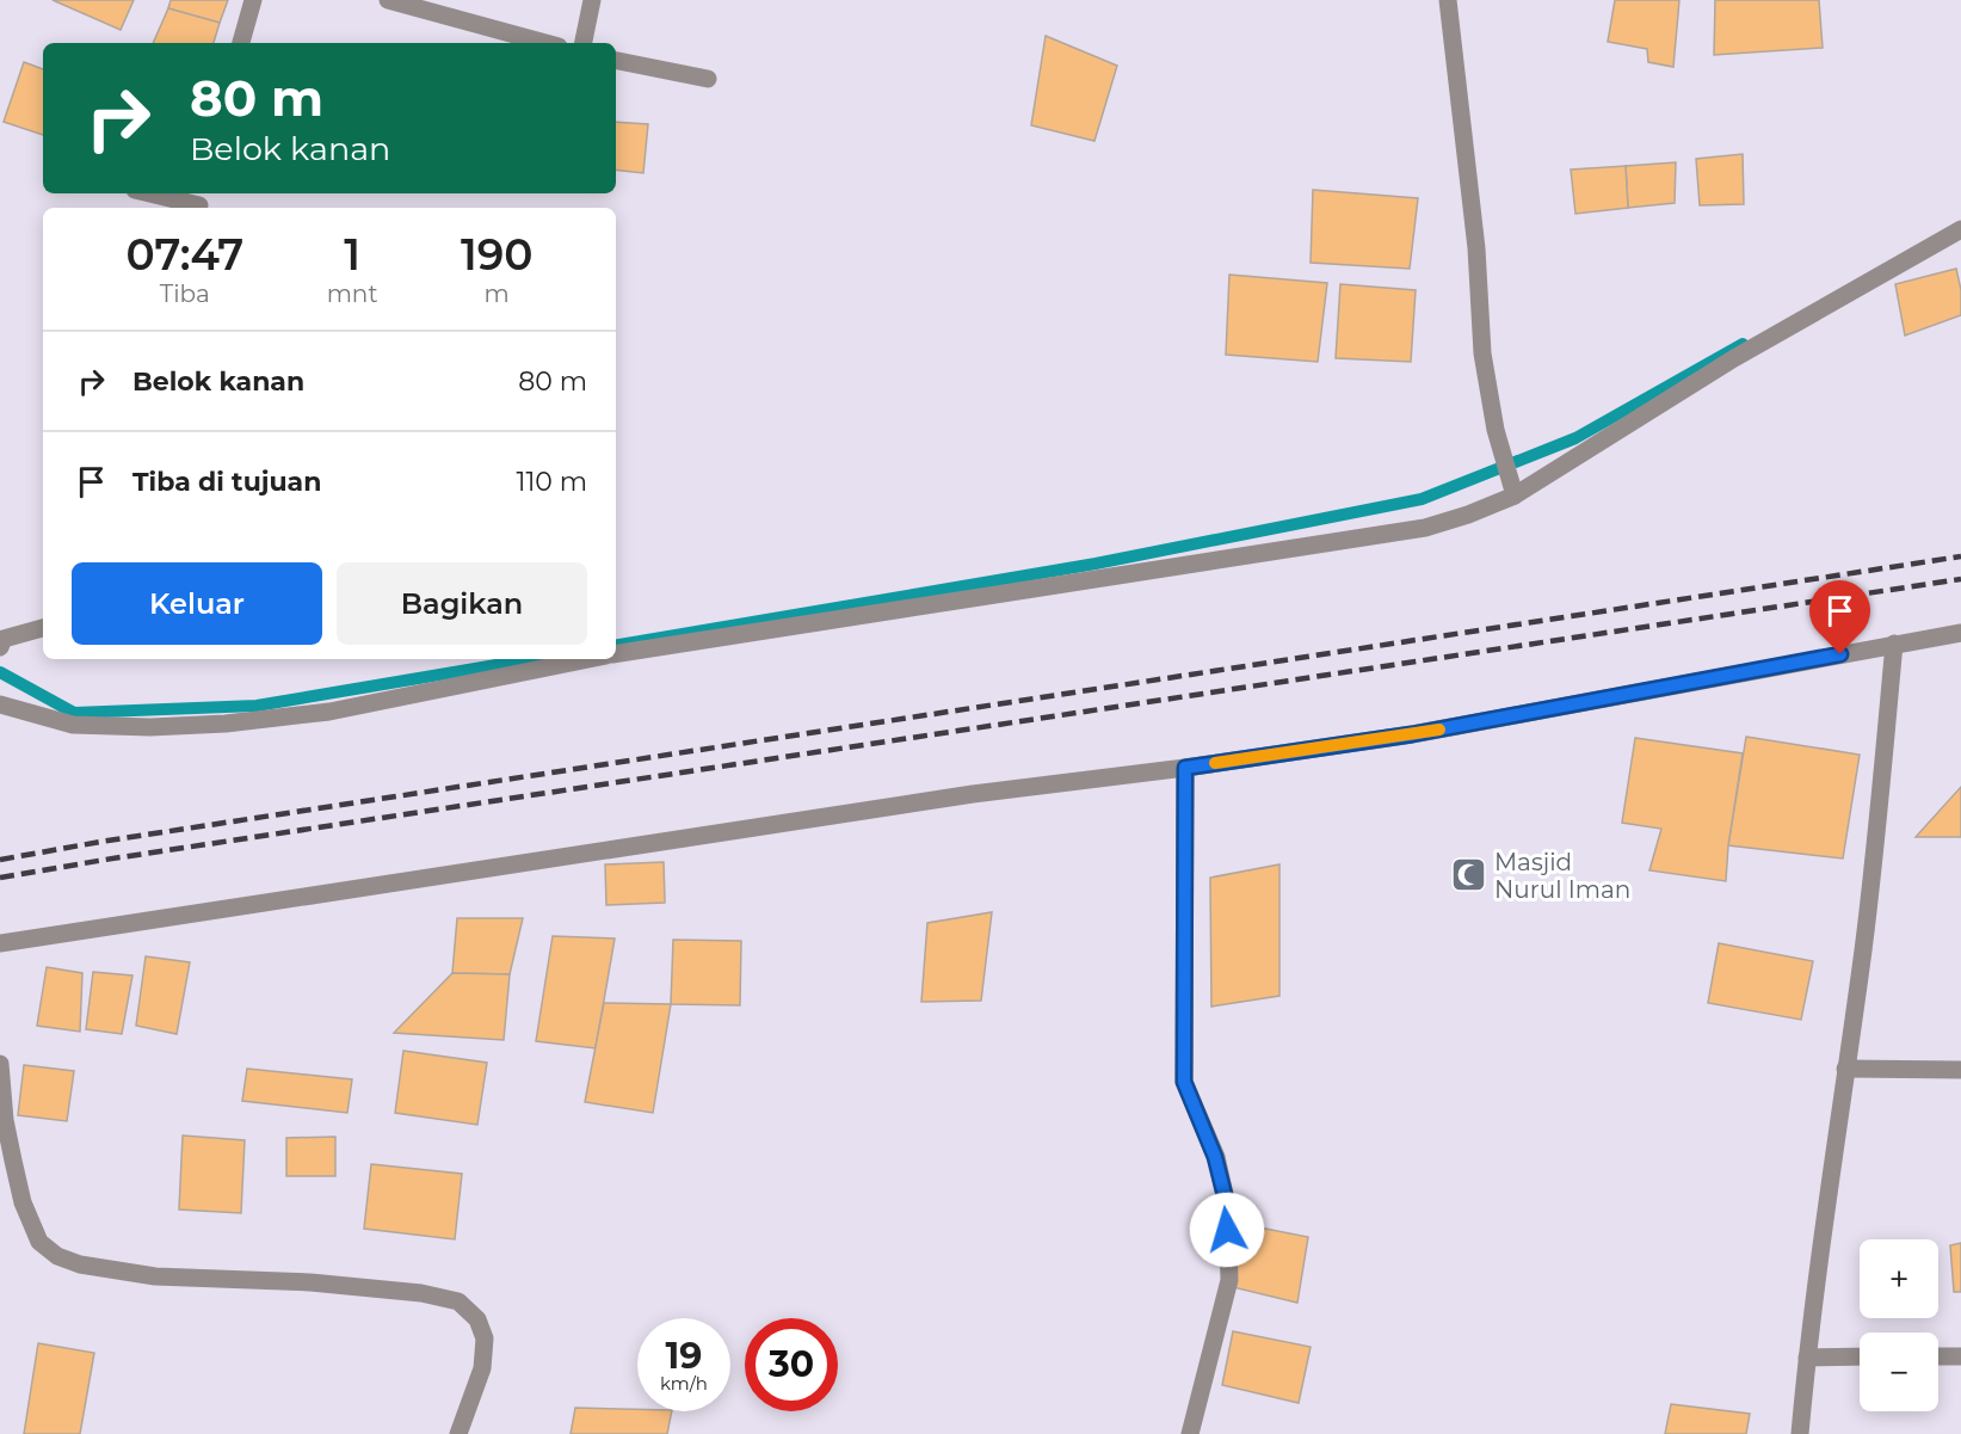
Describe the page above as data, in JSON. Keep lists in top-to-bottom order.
{
  "places": {
    "mosque": ["Masjid Nurul Iman"]
  },
  "page": {
    "turn": ["80 m", "Belok kanan"],
    "eta": [
      "07:47",
      "Tiba",
      "1",
      "mnt",
      "190",
      "m"
    ],
    "list": [
      {
        "name": "Belok kanan",
        "value": "80 m"
      },
      {
        "name": "Tiba di tujuan",
        "value": "110 m"
      }
    ],
    "buttons": ["Keluar", "Bagikan"],
    "map_buttons": ["+", "−"],
    "speed": "19 km/h",
    "limit": "30"
  }
}
